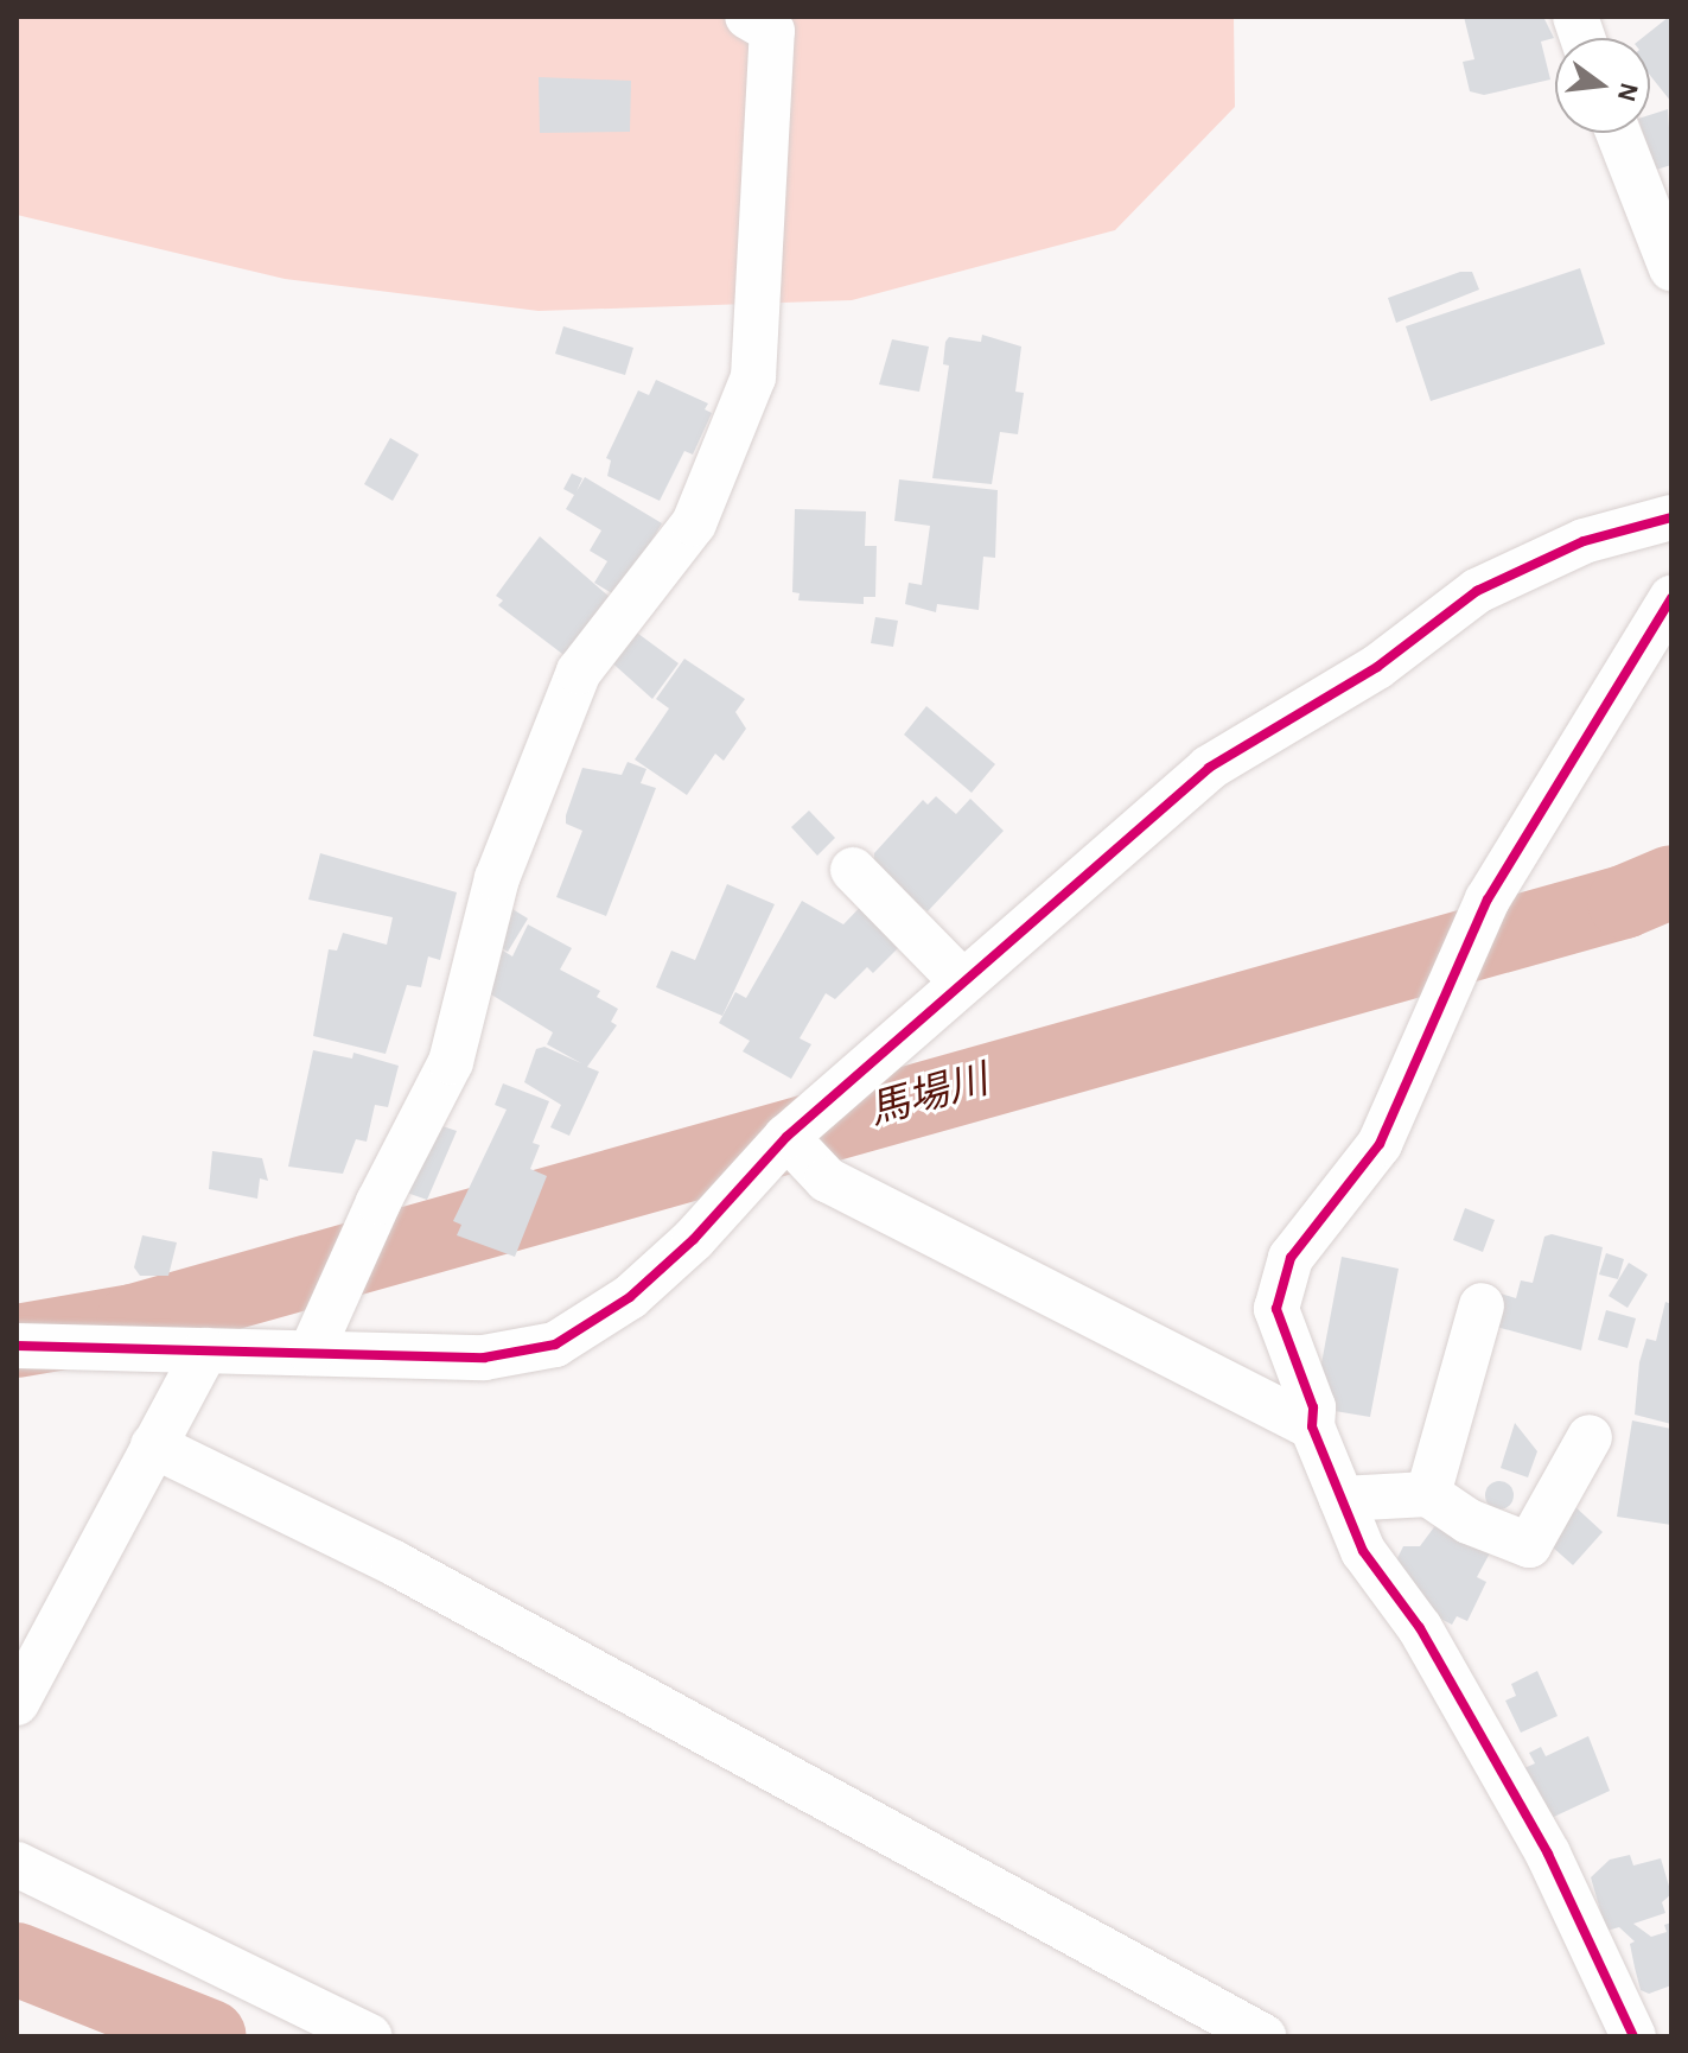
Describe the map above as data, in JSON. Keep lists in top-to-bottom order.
{
  "water": ["馬場川"],
  "north": "right"
}
